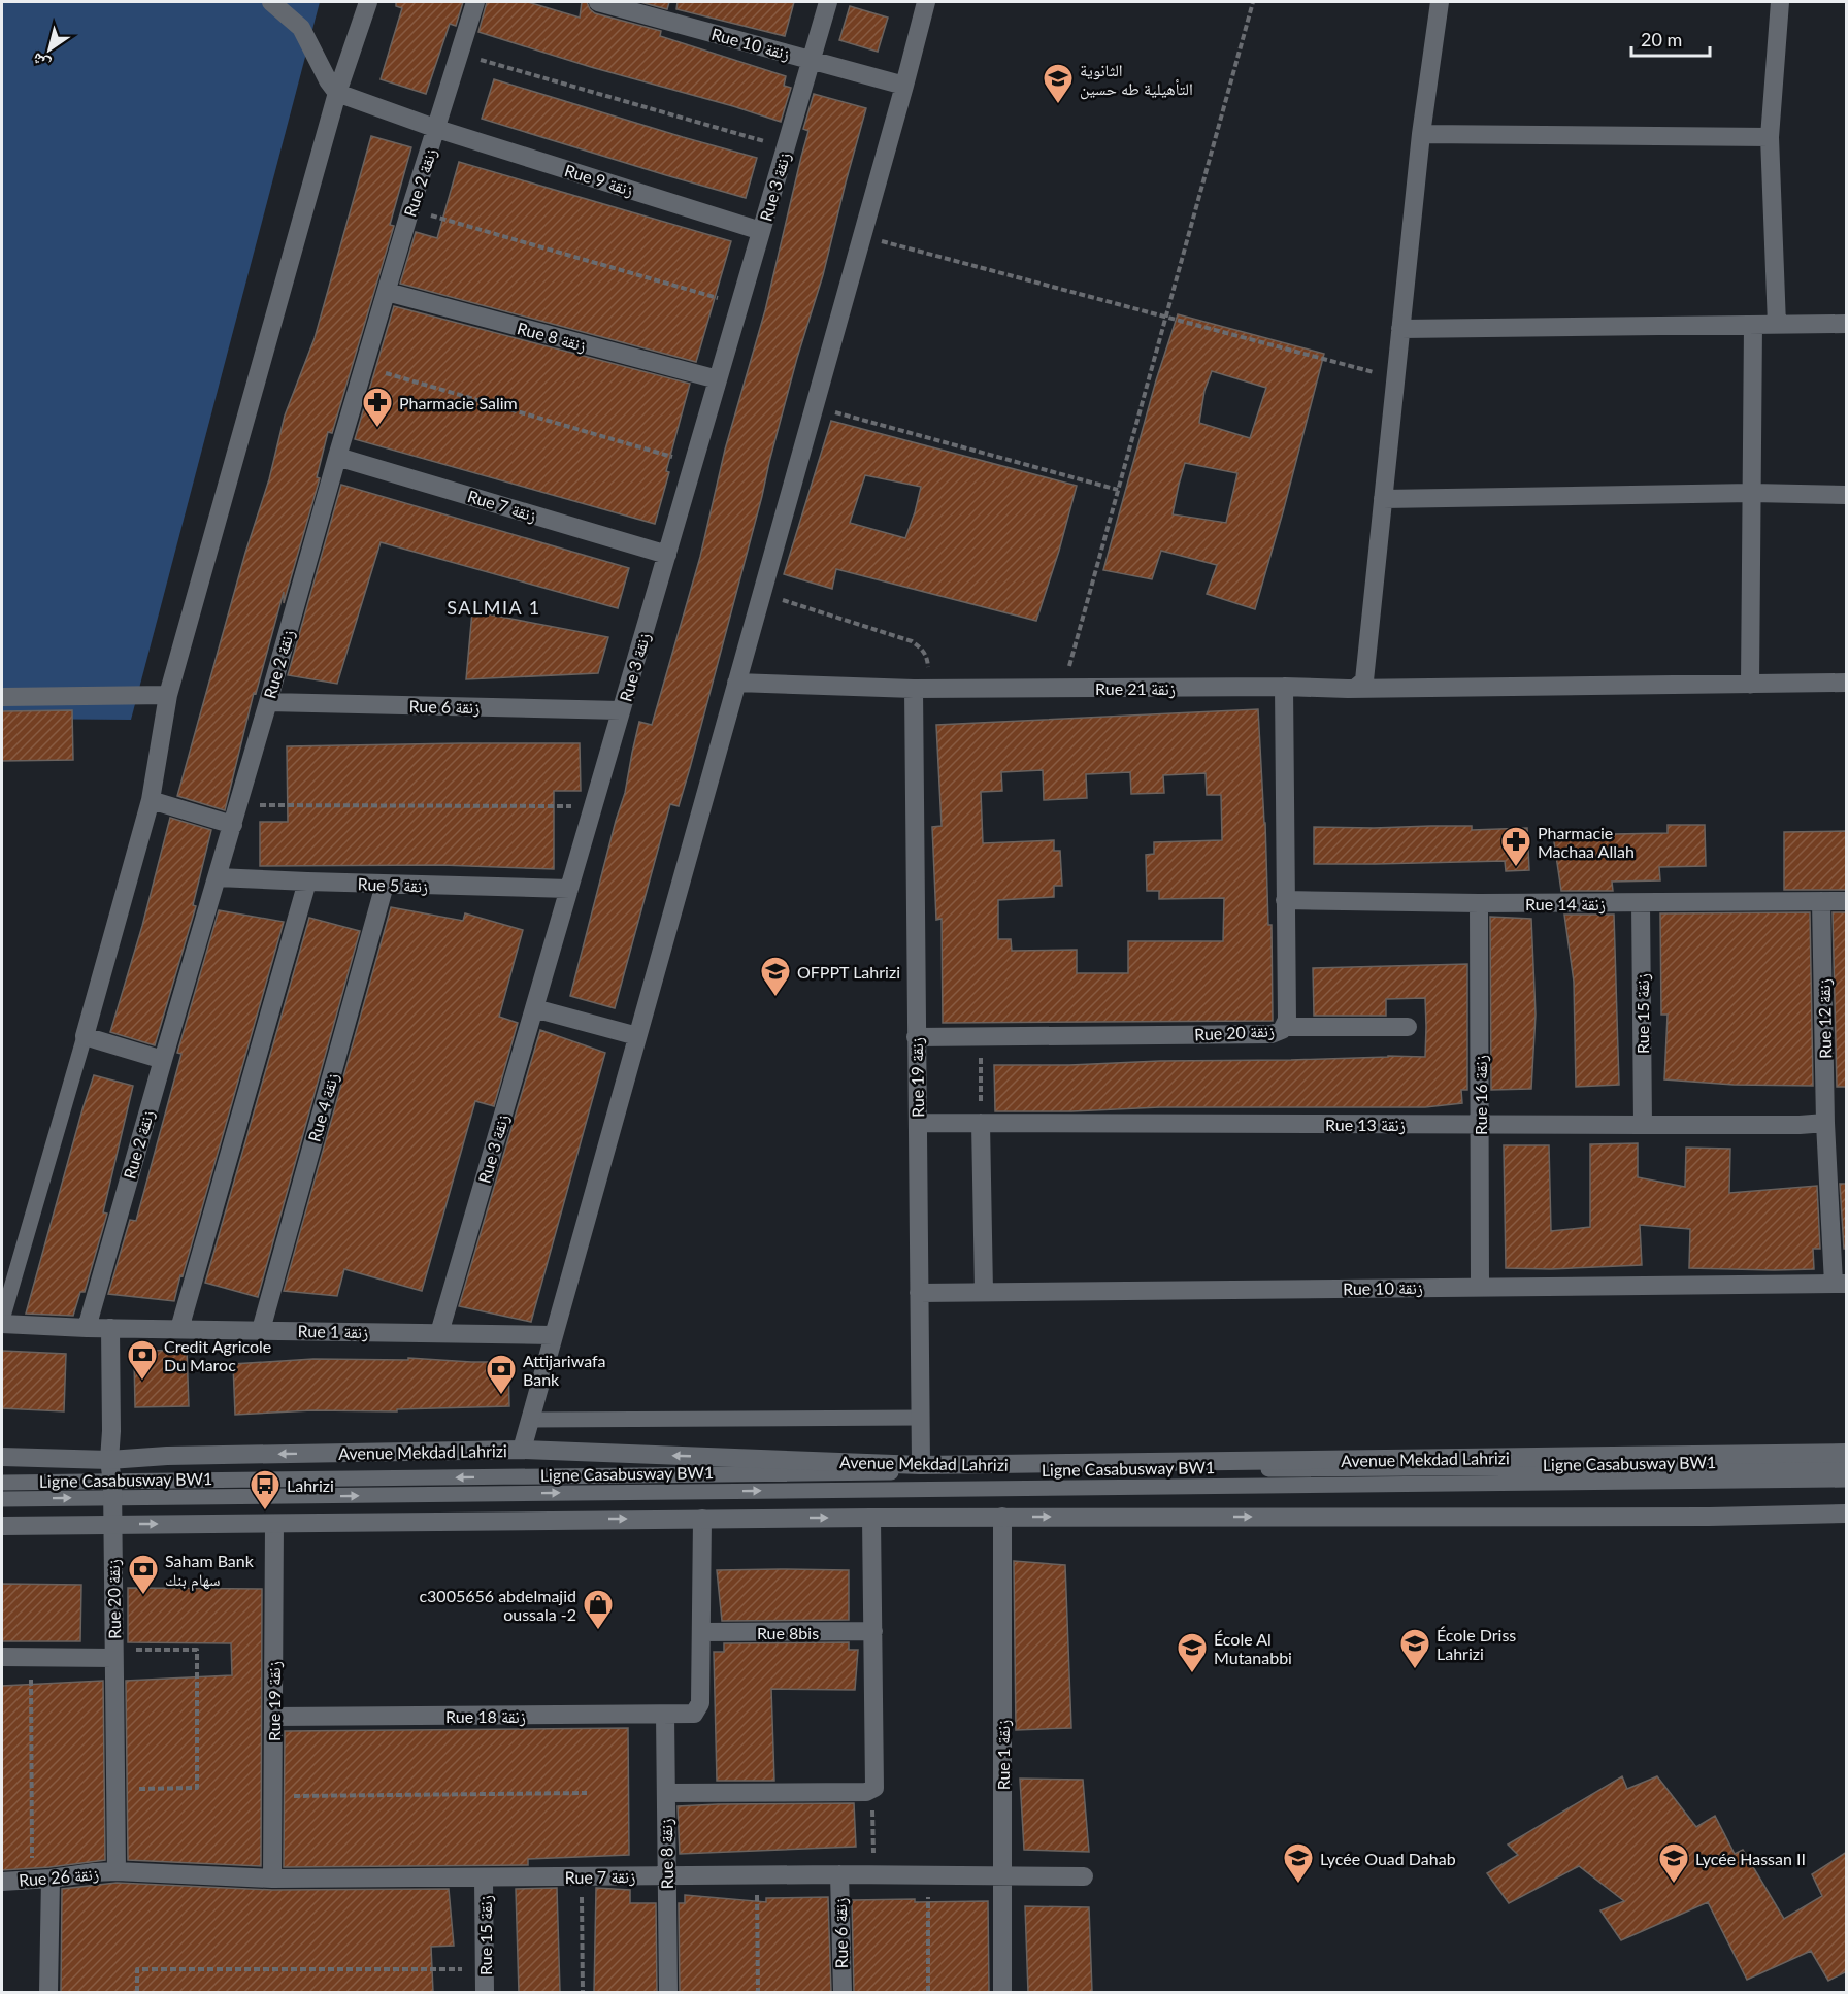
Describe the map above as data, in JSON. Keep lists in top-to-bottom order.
{
  "streets": {
    "street": [
      "Rue 10 زنقة",
      "Rue 9 زنقة",
      "Rue 2 زنقة",
      "Rue 3 زنقة",
      "Rue 8 زنقة",
      "Rue 7 زنقة",
      "Rue 21 زنقة",
      "Rue 6 زنقة",
      "Rue 5 زنقة",
      "Rue 14 زنقة",
      "Rue 15 زنقة",
      "Rue 12 زنقة",
      "Rue 20 زنقة",
      "Rue 19 زنقة",
      "Rue 16 زنقة",
      "Rue 4 زنقة",
      "Rue 13 زنقة",
      "Rue 1 زنقة",
      "Avenue Mekdad Lahrizi",
      "Rue 8bis",
      "Rue 18 زنقة",
      "Rue 26 زنقة"
    ],
    "lane": ["Ligne Casabusway BW1"]
  },
  "crossings": [
    ["Rue 10 زنقة", "Rue 3 زنقة"],
    ["Rue 10 زنقة", "Rue 12 زنقة"],
    ["Rue 10 زنقة", "Rue 19 زنقة"],
    ["Rue 10 زنقة", "Rue 16 زنقة"],
    ["Rue 9 زنقة", "Rue 2 زنقة"],
    ["Rue 9 زنقة", "Rue 3 زنقة"],
    ["Rue 2 زنقة", "Rue 8 زنقة"],
    ["Rue 2 زنقة", "Rue 7 زنقة"],
    ["Rue 2 زنقة", "Rue 6 زنقة"],
    ["Rue 2 زنقة", "Rue 5 زنقة"],
    ["Rue 2 زنقة", "Rue 1 زنقة"],
    ["Rue 3 زنقة", "Rue 8 زنقة"],
    ["Rue 3 زنقة", "Rue 7 زنقة"],
    ["Rue 3 زنقة", "Rue 6 زنقة"],
    ["Rue 3 زنقة", "Rue 5 زنقة"],
    ["Rue 3 زنقة", "Rue 1 زنقة"],
    ["Rue 8 زنقة", "Rue 7 زنقة"],
    ["Rue 8 زنقة", "Rue 18 زنقة"],
    ["Rue 7 زنقة", "Rue 6 زنقة"],
    ["Rue 7 زنقة", "Rue 15 زنقة"],
    ["Rue 7 زنقة", "Rue 20 زنقة"],
    ["Rue 7 زنقة", "Rue 19 زنقة"],
    ["Rue 7 زنقة", "Rue 1 زنقة"],
    ["Rue 7 زنقة", "Rue 26 زنقة"],
    ["Rue 21 زنقة", "Rue 20 زنقة"],
    ["Rue 21 زنقة", "Rue 19 زنقة"],
    ["Rue 5 زنقة", "Rue 4 زنقة"],
    ["Rue 14 زنقة", "Rue 15 زنقة"],
    ["Rue 14 زنقة", "Rue 12 زنقة"],
    ["Rue 14 زنقة", "Rue 20 زنقة"],
    ["Rue 14 زنقة", "Rue 16 زنقة"],
    ["Rue 15 زنقة", "Rue 13 زنقة"],
    ["Rue 12 زنقة", "Rue 13 زنقة"],
    ["Rue 20 زنقة", "Rue 19 زنقة"],
    ["Rue 20 زنقة", "Rue 1 زنقة"],
    ["Rue 20 زنقة", "Avenue Mekdad Lahrizi"],
    ["Rue 20 زنقة", "Ligne Casabusway BW1"],
    ["Rue 20 زنقة", "Rue 26 زنقة"],
    ["Rue 19 زنقة", "Rue 13 زنقة"],
    ["Rue 19 زنقة", "Avenue Mekdad Lahrizi"],
    ["Rue 19 زنقة", "Rue 18 زنقة"],
    ["Rue 16 زنقة", "Rue 13 زنقة"],
    ["Rue 4 زنقة", "Rue 1 زنقة"],
    ["Rue 8bis", "Rue 18 زنقة"]
  ],
  "districts": ["SALMIA 1"],
  "places": {
    "school or university": [
      "الثانوية التأهيلية طه حسين",
      "OFPPT Lahrizi",
      "École Driss Lahrizi",
      "École Al Mutanabbi",
      "Lycée Ouad Dahab",
      "Lycée Hassan II"
    ],
    "pharmacy": ["Pharmacie Salim", "Pharmacie Machaa Allah"],
    "bank": ["Credit Agricole Du Maroc", "Attijariwafa Bank", "Saham Bank سهام بنك"],
    "bus stop": ["Lahrizi"],
    "shop": ["c3005656 abdelmajid oussala -2"]
  },
  "scale_bar": "20 m",
  "north": "bottom left"
}
